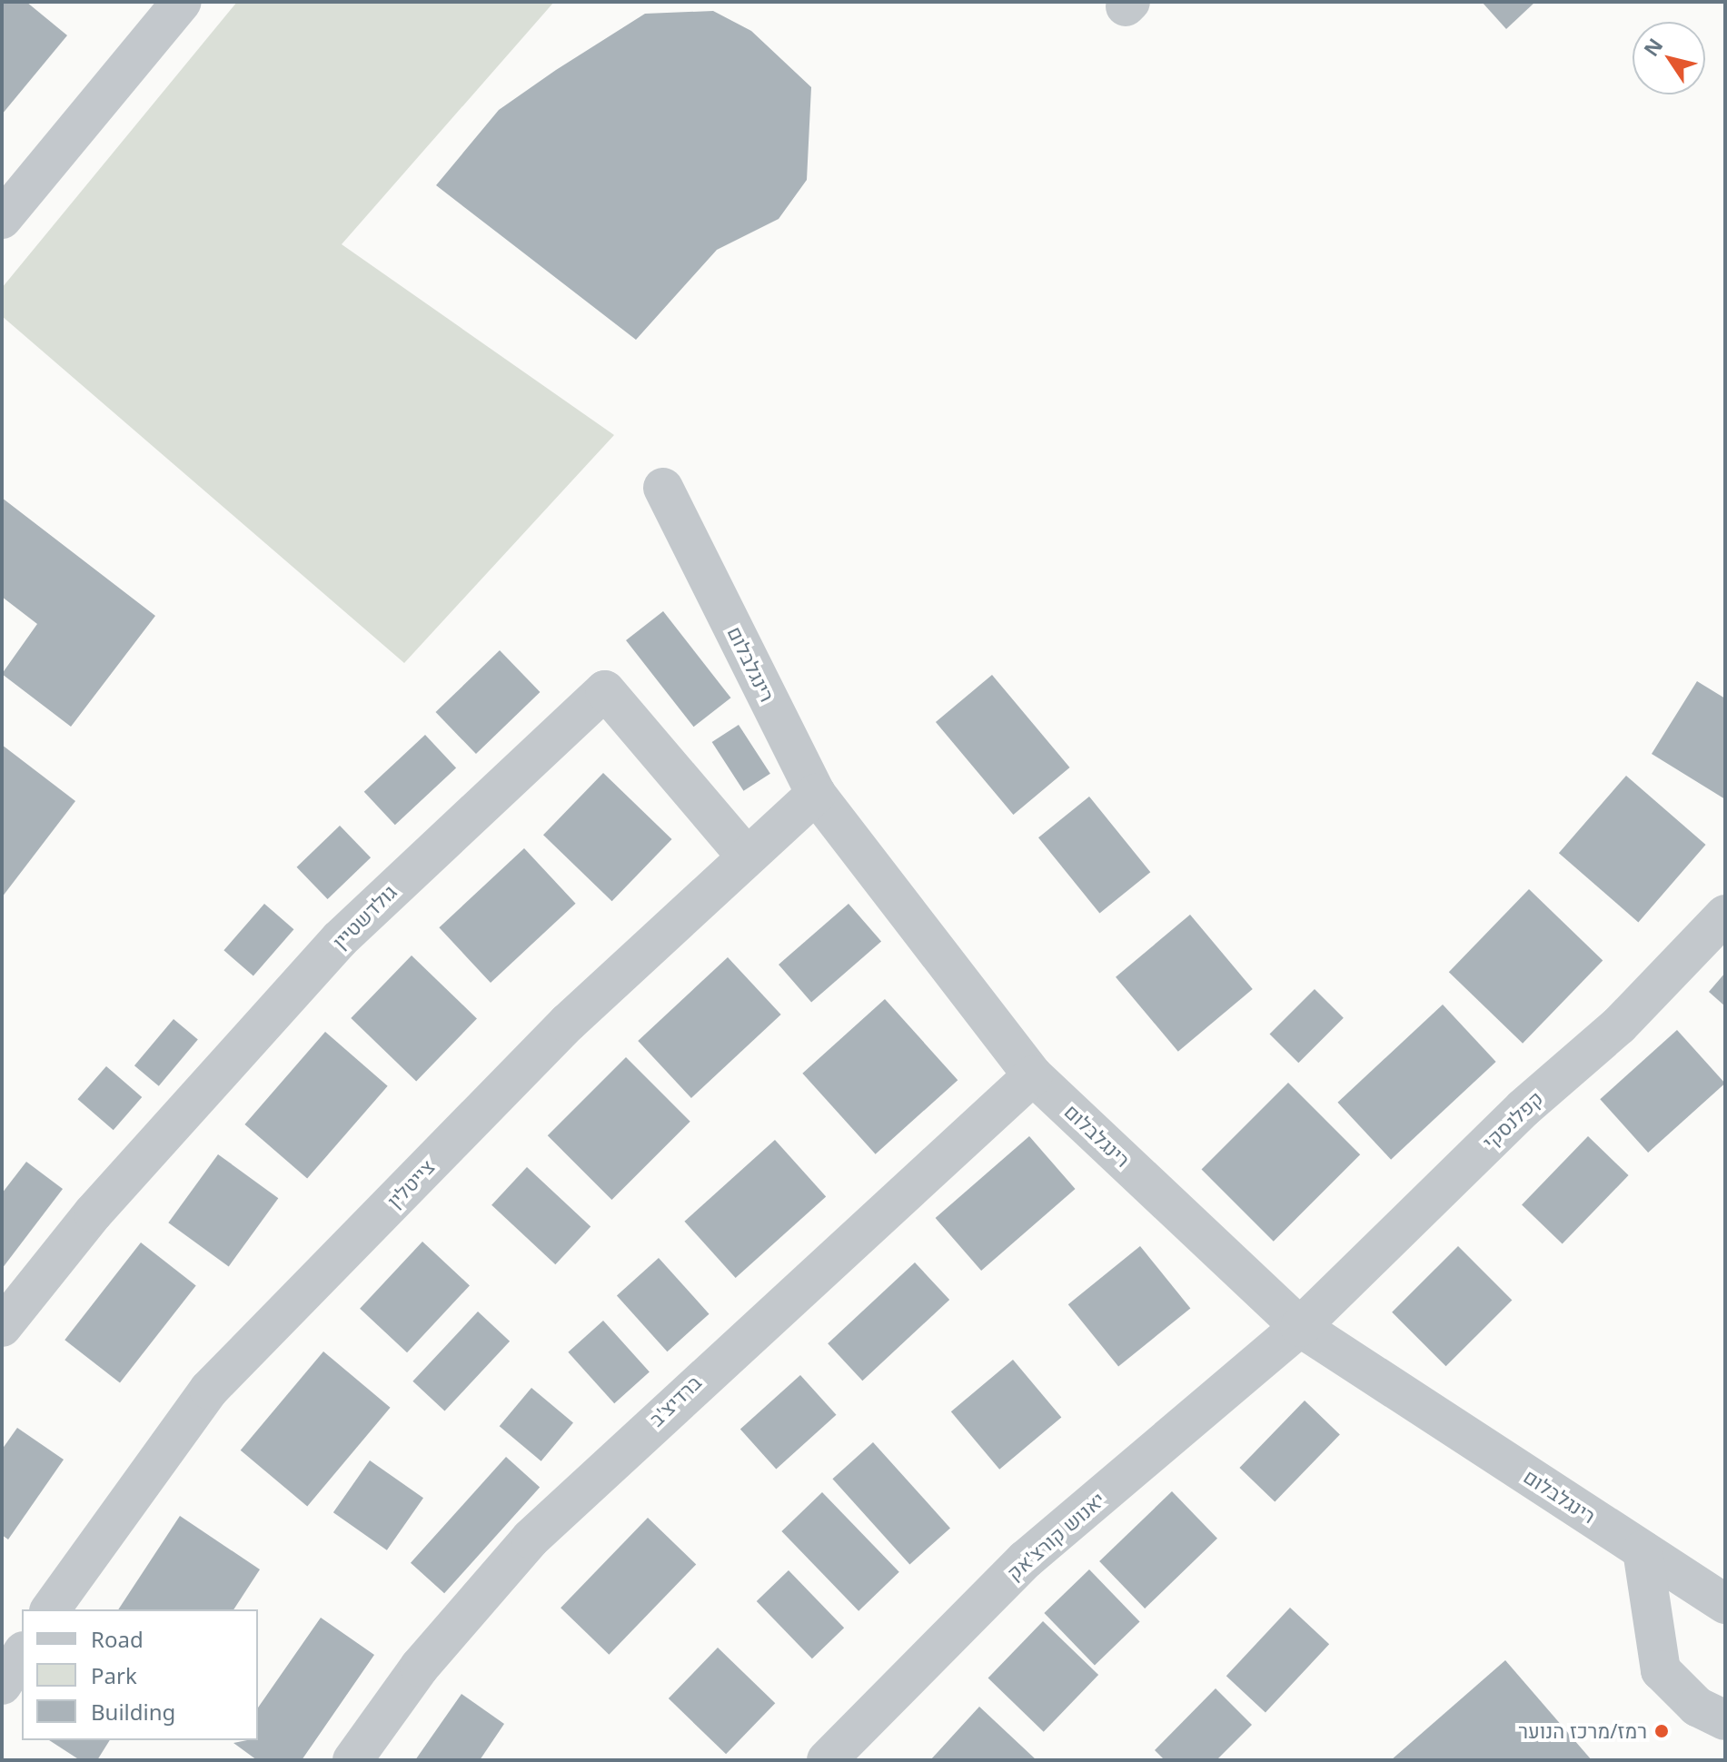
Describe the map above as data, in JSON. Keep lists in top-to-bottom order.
{
  "streets": {
    "street": [
      "רינגלבלום",
      "גולדשטיין",
      "קפלנסקי",
      "צייטלין",
      "ברדיצ'ב",
      "יאנוש קורצ'אק"
    ]
  },
  "crossings": [
    ["רינגלבלום", "קפלנסקי"],
    ["רינגלבלום", "צייטלין"],
    ["רינגלבלום", "ברדיצ'ב"],
    ["רינגלבלום", "יאנוש קורצ'אק"],
    ["גולדשטיין", "צייטלין"],
    ["קפלנסקי", "יאנוש קורצ'אק"]
  ],
  "places": ["רמז/מרכז הנוער"],
  "legend": ["Road", "Park", "Building"],
  "north": "top left"
}
